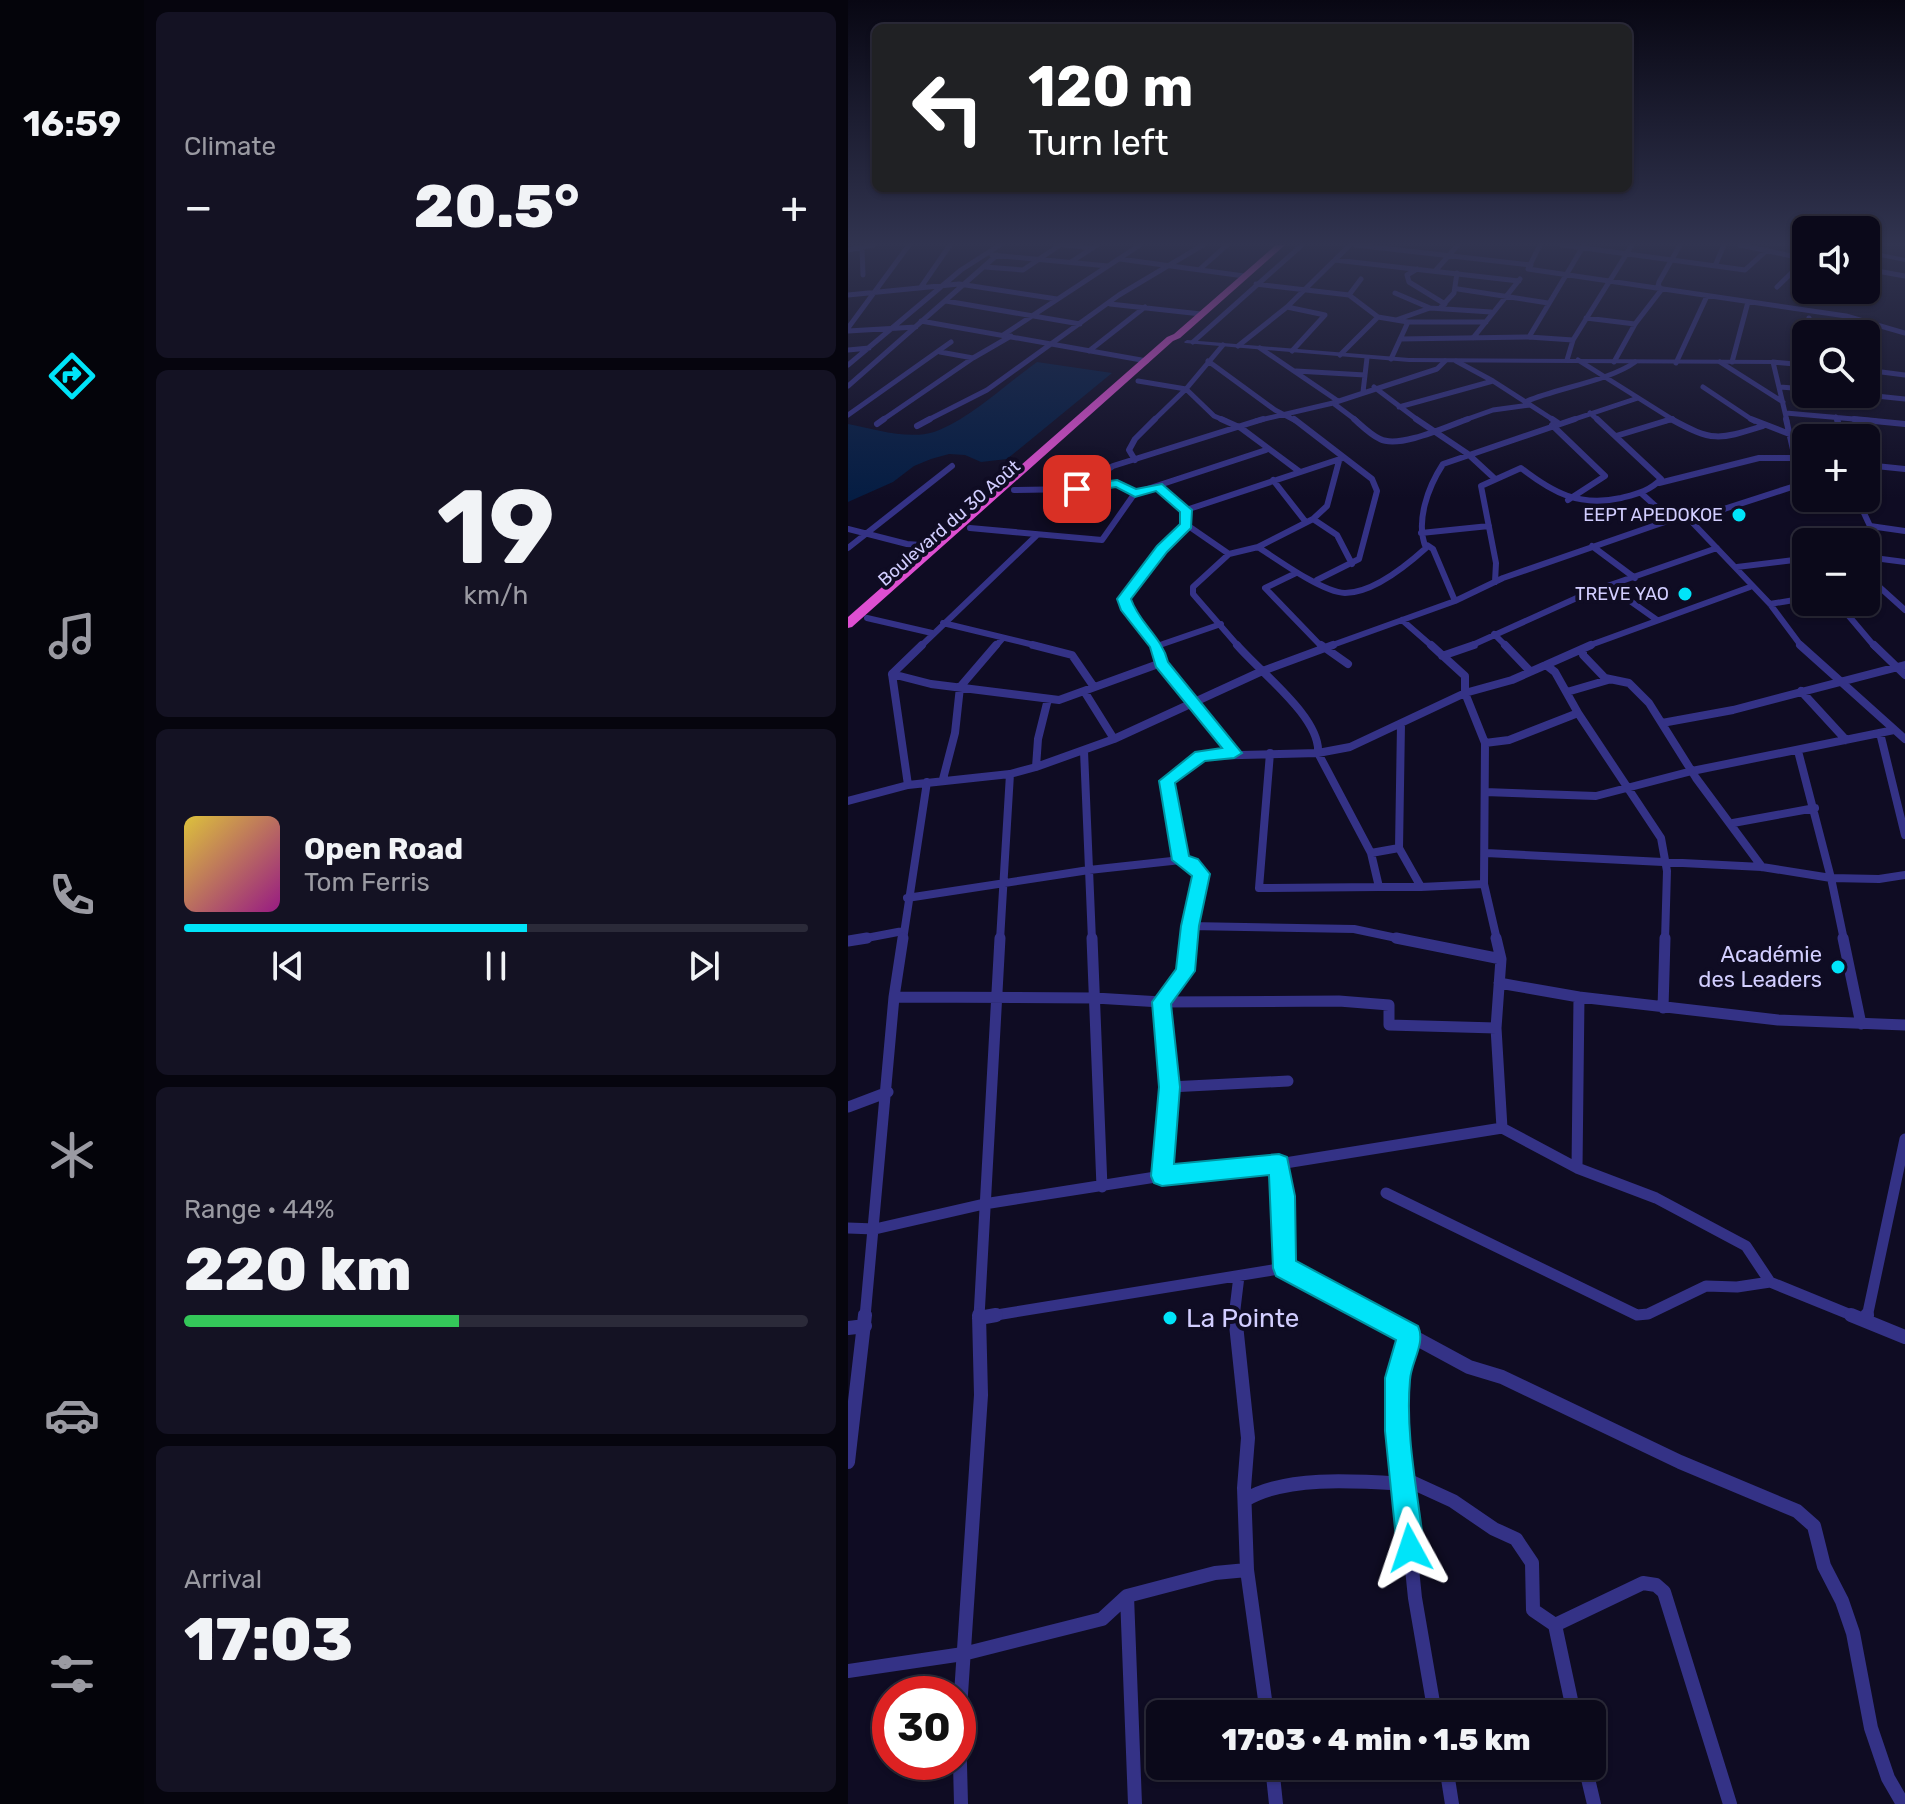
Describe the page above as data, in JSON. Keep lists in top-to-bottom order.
{
  "streets": {
    "highway": ["Boulevard du 30 Août"]
  },
  "places": [
    "EEPT APEDOKOE",
    "TREVE YAO",
    "Académie des Leaders",
    "La Pointe"
  ],
  "page": {
    "tabs": "16:59",
    "tile": [
      "Climate",
      ["19", "km/h"],
      ["Range · 44%", "220 km"],
      ["Arrival", "17:03"]
    ],
    "turn": ["120 m", "Turn left"],
    "heat": ["−", "20.5°", "+"],
    "map_buttons": ["+", "−"],
    "song": ["Open Road", "Tom Ferris"],
    "limit": "30",
    "trip": "17:03 · 4 min · 1.5 km"
  }
}
